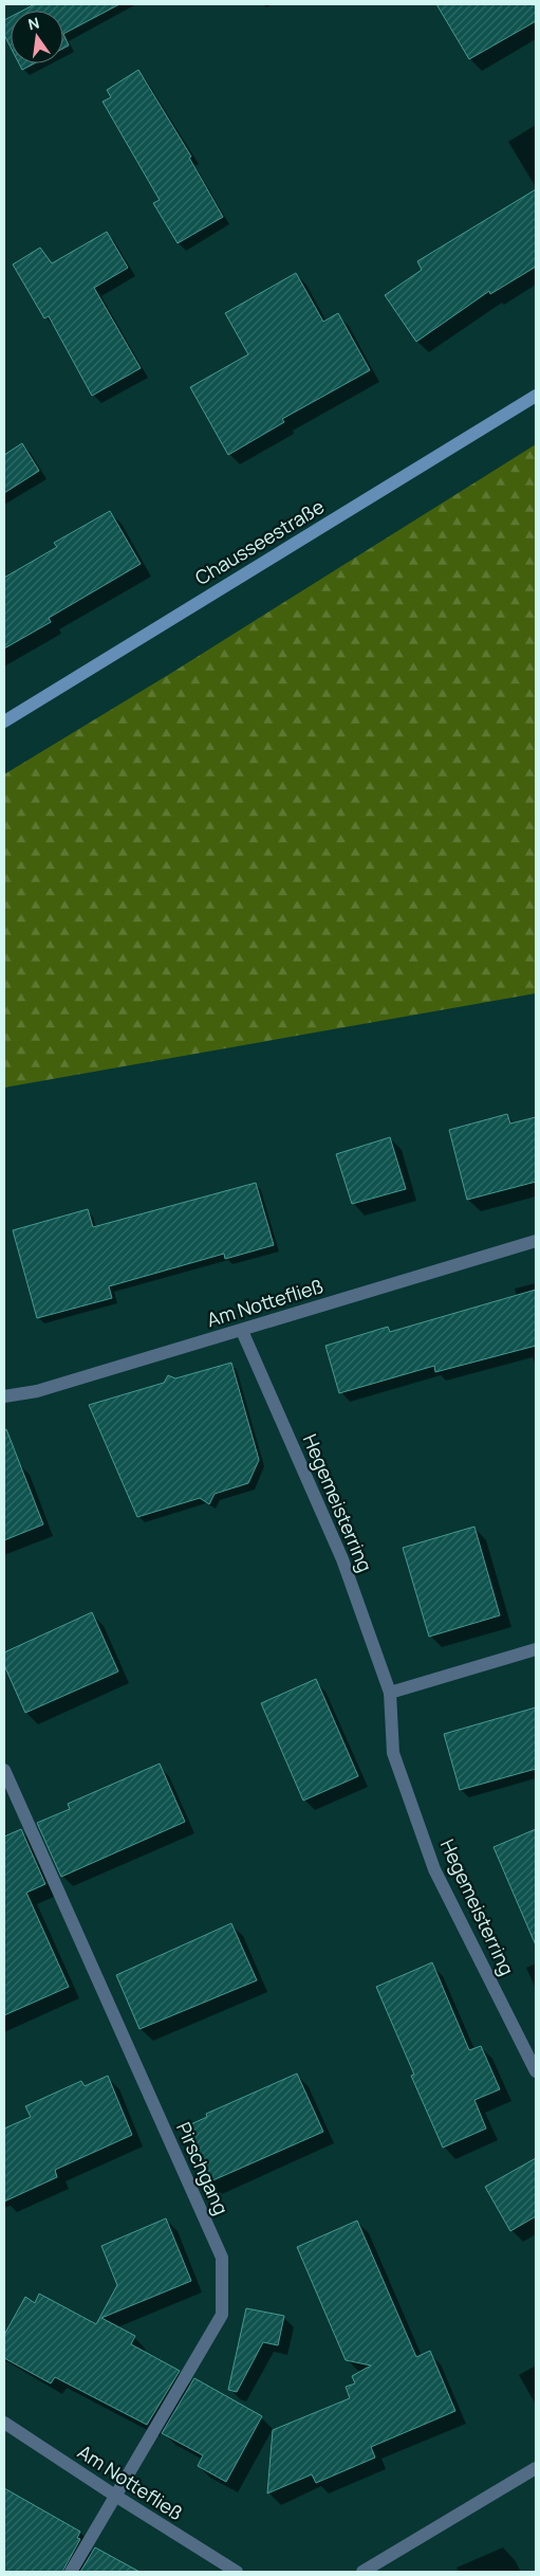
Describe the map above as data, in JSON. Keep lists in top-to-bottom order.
{
  "streets": {
    "main road": ["Chausseestraße"],
    "street": ["Am Nottefließ", "Hegemeisterring", "Pirschgang"]
  },
  "crossings": [
    ["Am Nottefließ", "Hegemeisterring"],
    ["Am Nottefließ", "Pirschgang"]
  ],
  "north": "top"
}
